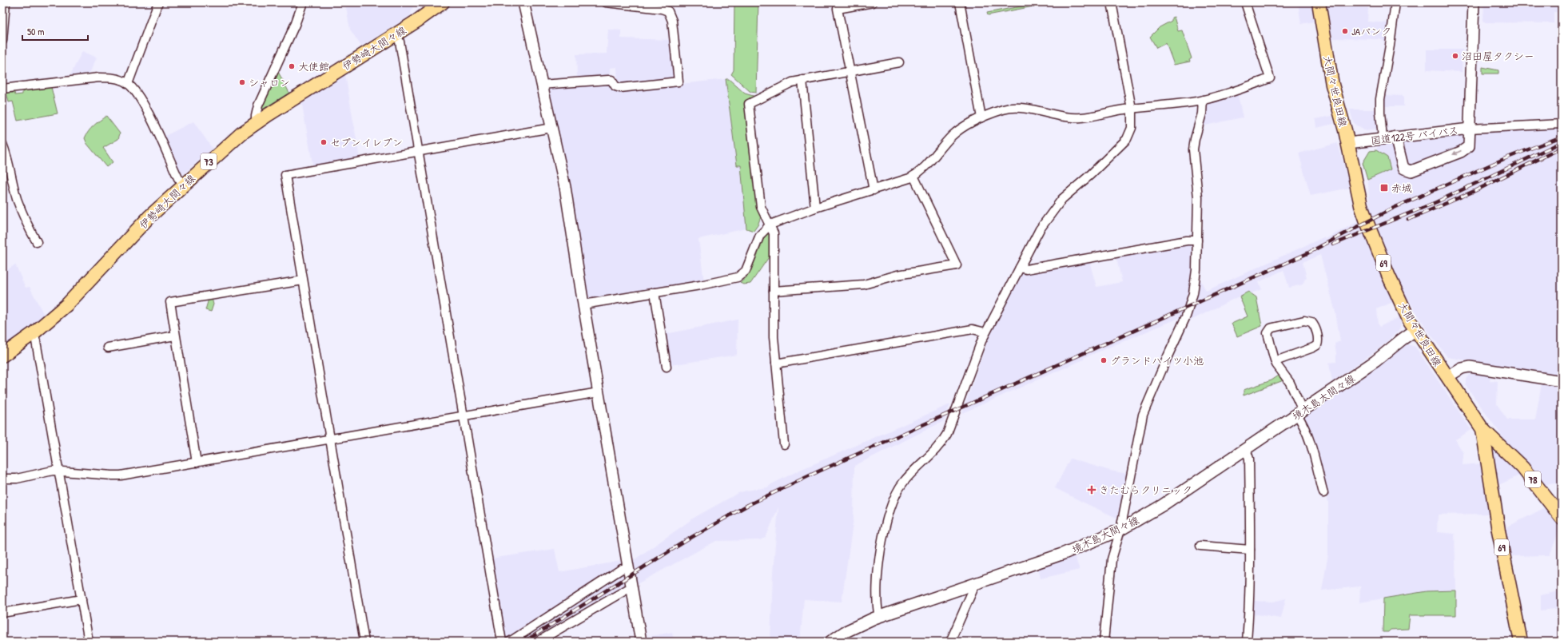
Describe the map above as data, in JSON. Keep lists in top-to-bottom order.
{
  "streets": {
    "main road": [
      "伊勢崎大間々線",
      "大間々世良田線",
      "73",
      "69",
      "境木島大間々線",
      "78"
    ],
    "street": ["国道122号 バイパス"]
  },
  "crossings": [
    ["大間々世良田線", "国道122号 バイパス"],
    ["大間々世良田線", "境木島大間々線"],
    ["大間々世良田線", "78"]
  ],
  "places": {
    "other": [
      "JAバンク",
      "沼田屋タクシー",
      "大使館",
      "シャロン",
      "セブンイレブン",
      "グランドハイツ小池"
    ],
    "transit": ["赤城"],
    "health": ["きたむらクリニック"]
  },
  "scale_bar": "50 m"
}
